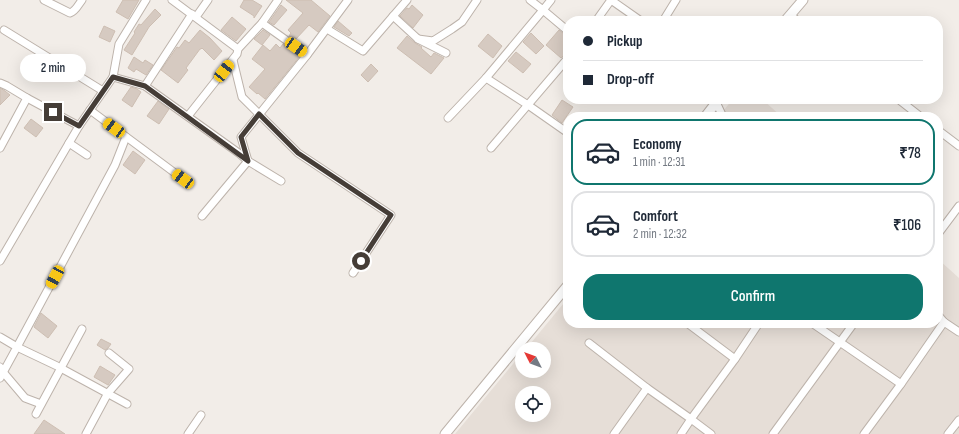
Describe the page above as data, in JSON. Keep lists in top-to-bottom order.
{
  "north": "top left",
  "page": {
    "banner": ["Pickup", "Drop-off"],
    "bubble": "2 min",
    "list": [
      {
        "name": "Economy",
        "note": "1 min · 12:31",
        "value": "₹78"
      },
      {
        "name": "Comfort",
        "note": "2 min · 12:32",
        "value": "₹106"
      }
    ],
    "buttons": "Confirm"
  }
}
